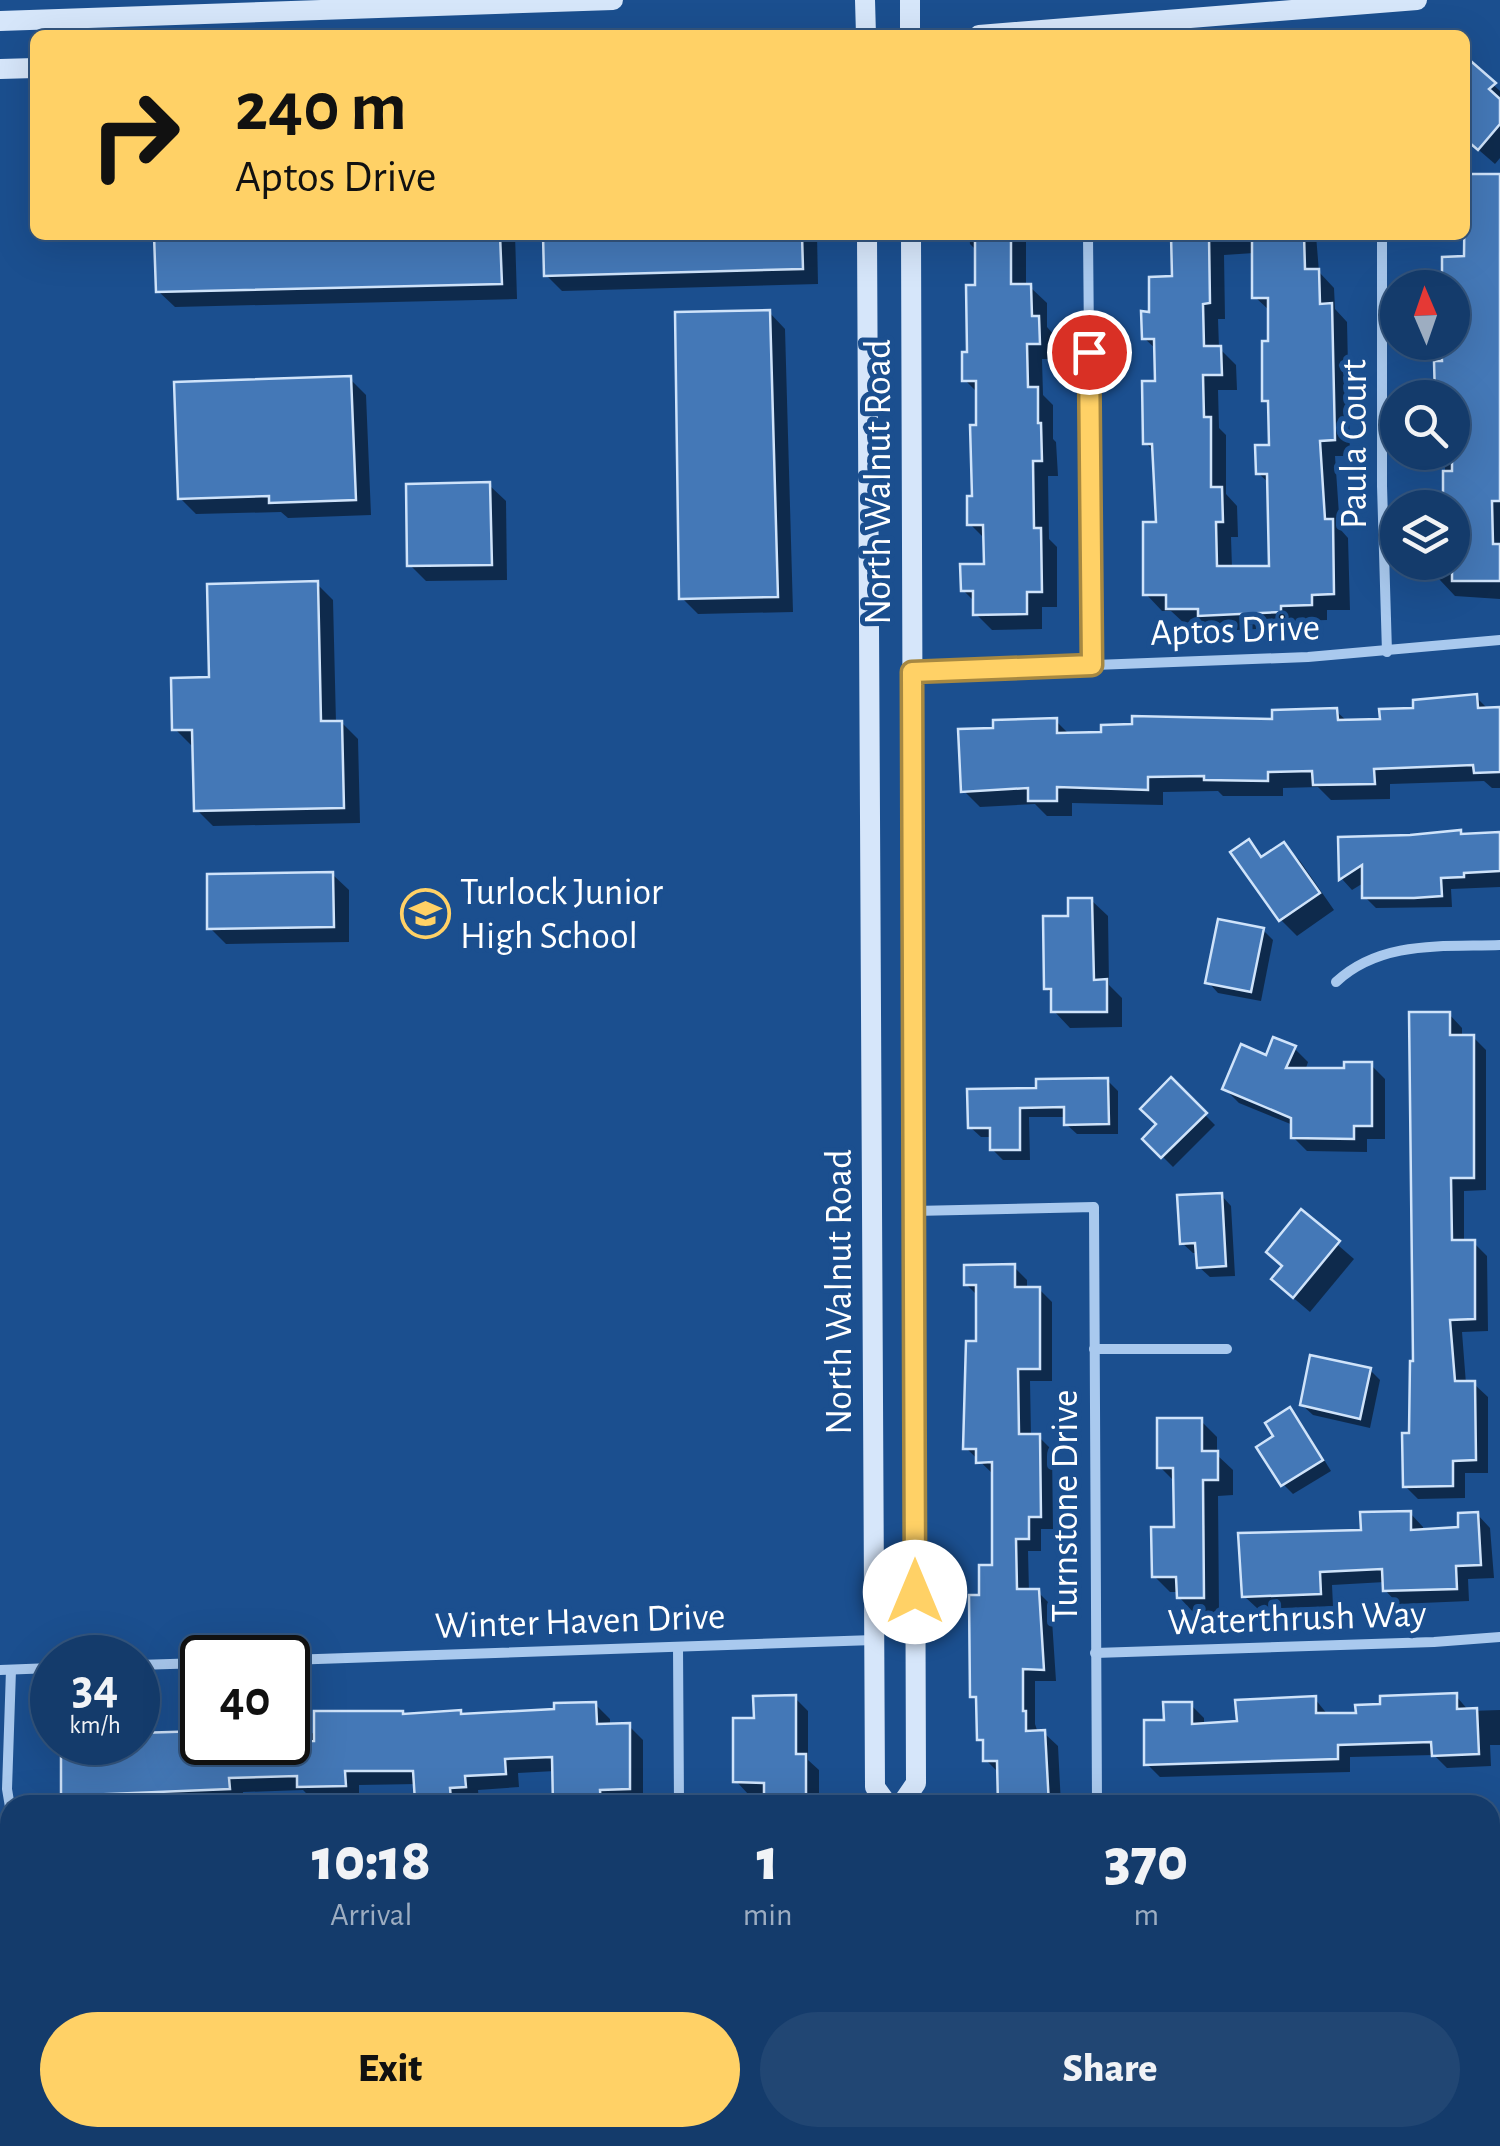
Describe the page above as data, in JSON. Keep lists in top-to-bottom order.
{
  "streets": {
    "street": [
      "Paula Court",
      "North Walnut Road",
      "Aptos Drive",
      "Turnstone Drive",
      "Waterthrush Way",
      "Winter Haven Drive"
    ]
  },
  "crossings": [
    ["Paula Court", "Aptos Drive"],
    ["North Walnut Road", "Aptos Drive"],
    ["North Walnut Road", "Turnstone Drive"],
    ["North Walnut Road", "Winter Haven Drive"],
    ["Turnstone Drive", "Waterthrush Way"]
  ],
  "places": {
    "school or university": ["Turlock Junior High School"]
  },
  "north": "top",
  "page": {
    "turn": ["240 m", "Aptos Drive"],
    "speed": "34 km/h",
    "limit": "40",
    "eta": [
      "10:18",
      "Arrival",
      "1",
      "min",
      "370",
      "m"
    ],
    "buttons": ["Exit", "Share"]
  }
}
